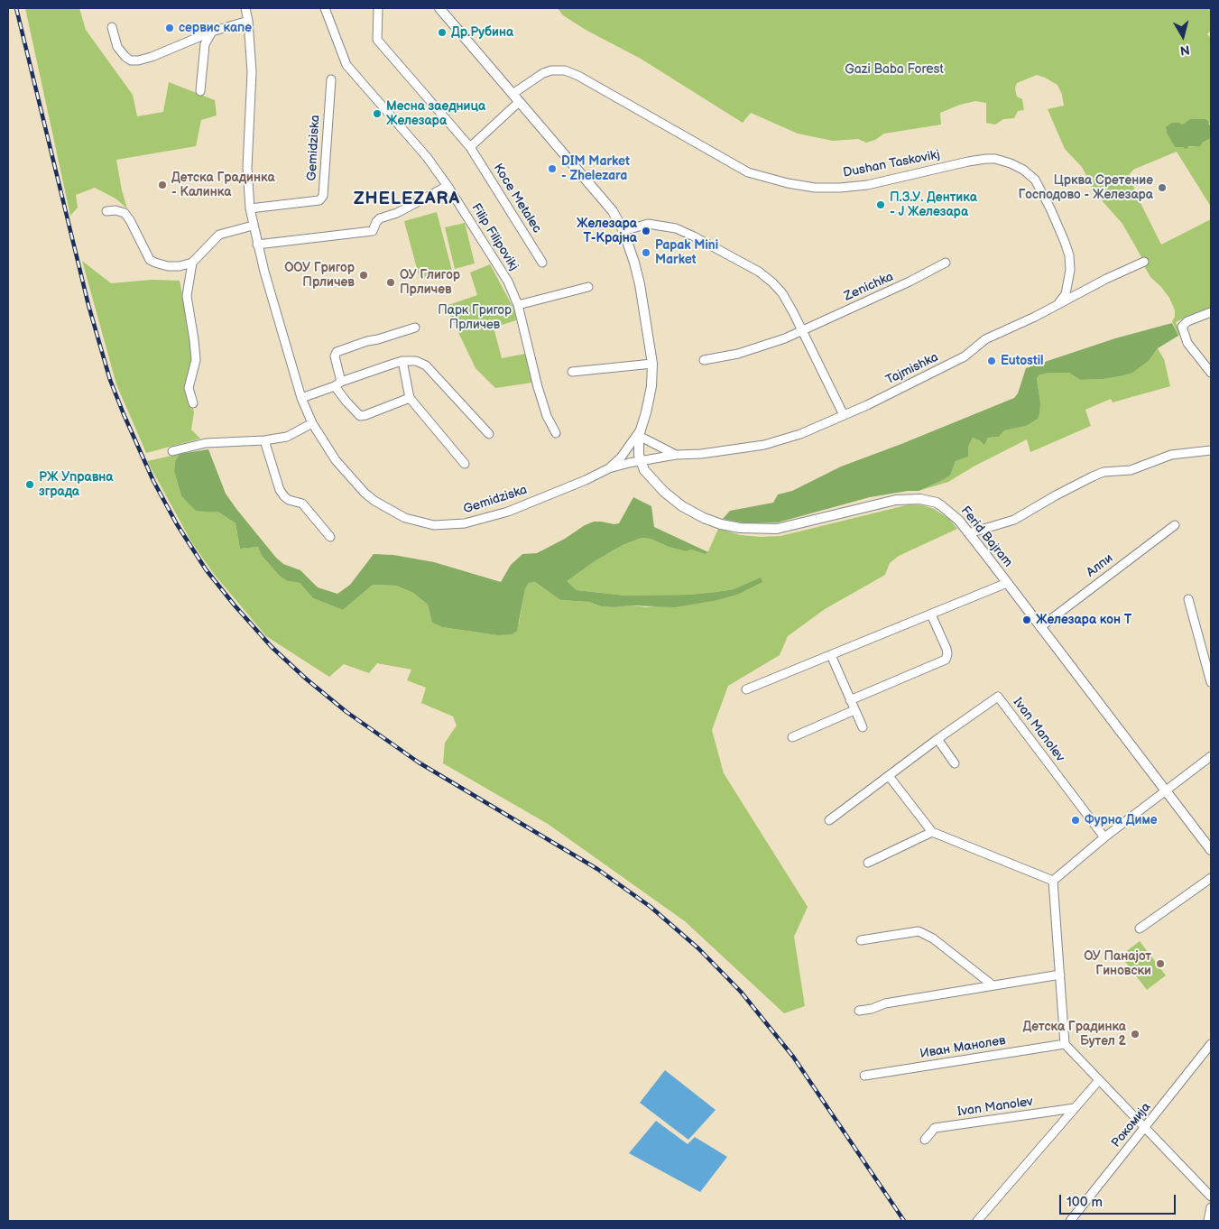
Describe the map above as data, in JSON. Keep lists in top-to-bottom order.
{
  "streets": {
    "street": [
      "Gemidziska",
      "Dushan Taskovikj",
      "Koce Metalec",
      "Filip Filipovikj",
      "Zenichka",
      "Tajmishka",
      "Ferid Bajram",
      "Алпи",
      "Ivan Manolev",
      "Иван Манолев",
      "Рокомија"
    ]
  },
  "crossings": [
    ["Gemidziska", "Tajmishka"],
    ["Gemidziska", "Ferid Bajram"],
    ["Dushan Taskovikj", "Tajmishka"],
    ["Tajmishka", "Ferid Bajram"],
    ["Ferid Bajram", "Алпи"]
  ],
  "districts": ["ZHELEZARA"],
  "parks": ["Gazi Baba Forest", "Парк Григор Прличев"],
  "places": [
    "сервис капе",
    "Др.Рубина",
    "Месна заедница Железара",
    "DIM Market - Zhelezara",
    "Детска Градинка - Калинка",
    "Црква Сретение Господово - Железара",
    "П.З.У. Дентика - Ј Железара",
    "Железара Т-Крајна",
    "Papak Mini Market",
    "ООУ Григор Прличев",
    "ОУ Глигор Прличев",
    "Eutostil",
    "РЖ Управна зграда",
    "Железара кон Т",
    "Фурна Диме",
    "ОУ Панајот Гиновски",
    "Детска Градинка Бутел 2"
  ],
  "scale_bar": "100 m",
  "north": "bottom"
}
